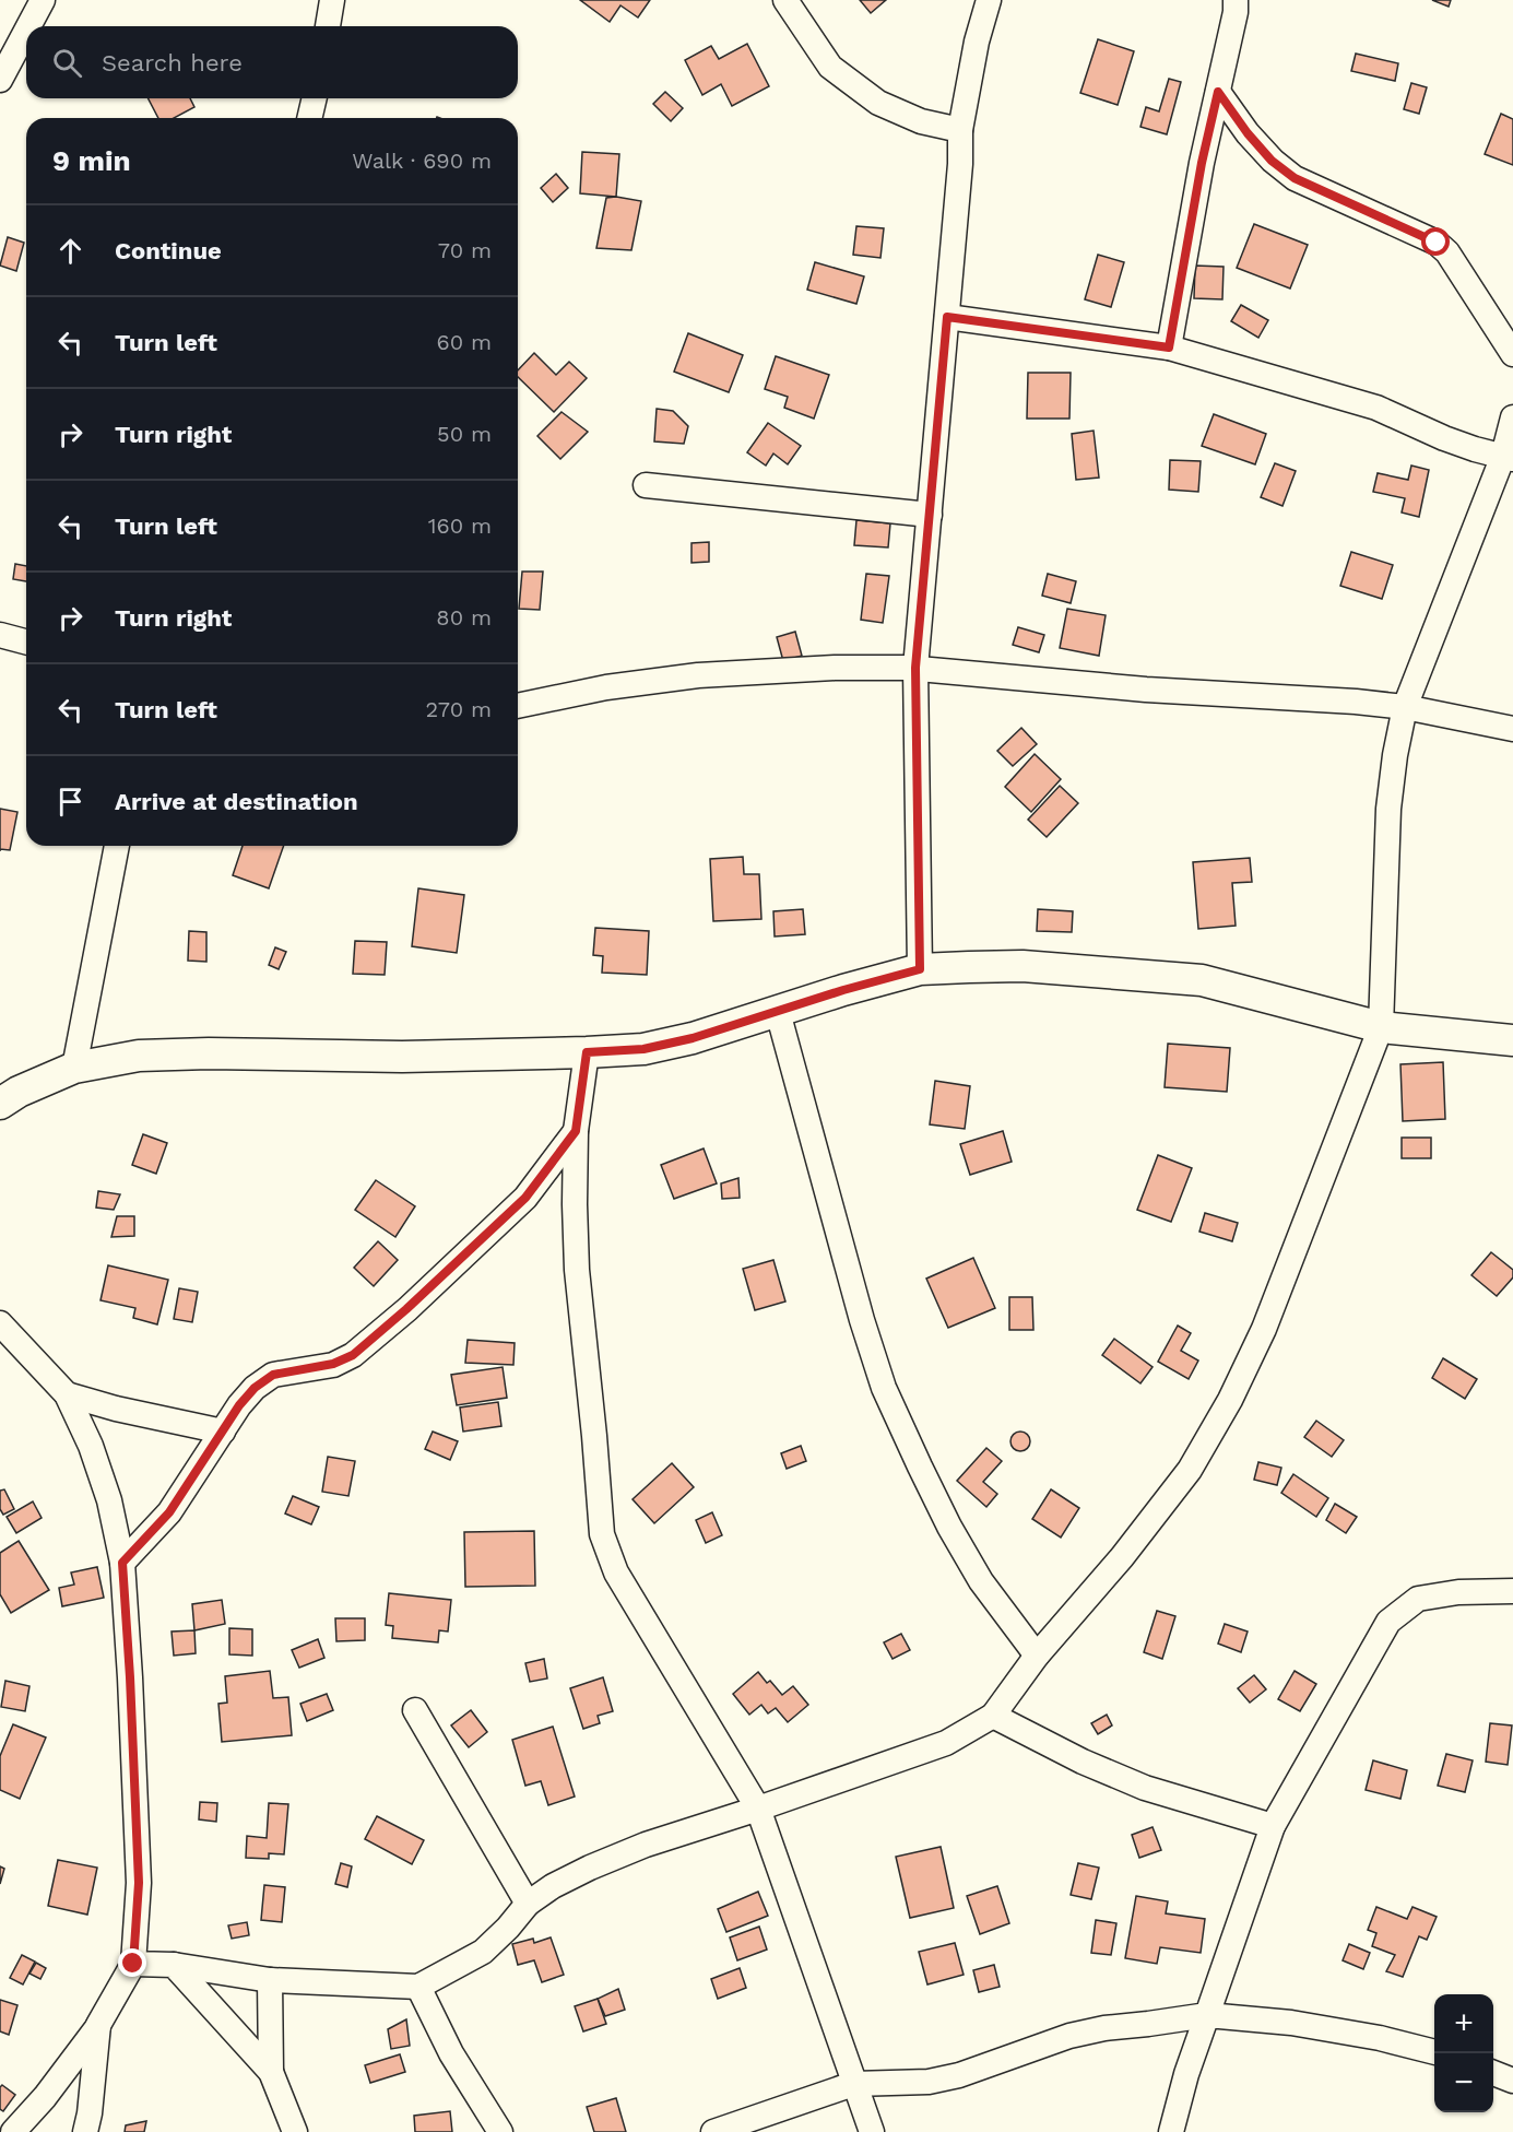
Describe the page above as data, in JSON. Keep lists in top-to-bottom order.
{
  "page": {
    "search": "Search here",
    "heading": ["9 min", "Walk · 690 m"],
    "list": [
      ["Continue", "70 m"],
      ["Turn left", "60 m"],
      ["Turn right", "50 m"],
      ["Turn left", "160 m"],
      ["Turn right", "80 m"],
      ["Turn left", "270 m"],
      "Arrive at destination"
    ],
    "map_buttons": ["+", "−"]
  }
}
